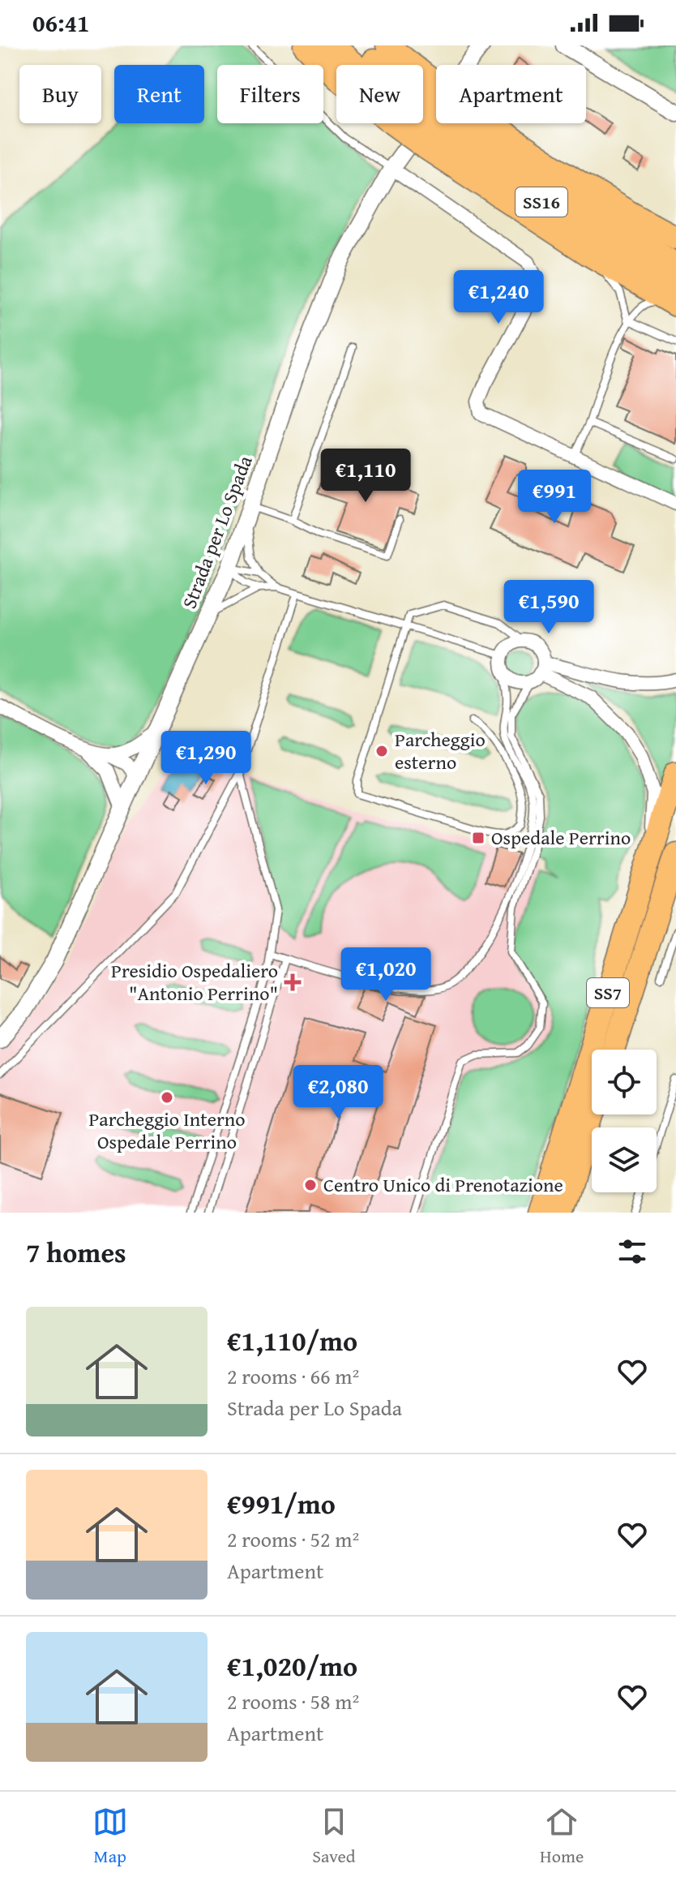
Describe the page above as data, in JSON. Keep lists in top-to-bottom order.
{
  "streets": {
    "highway": ["SS16", "SS7"],
    "street": ["Strada per Lo Spada"]
  },
  "places": {
    "other": ["Parcheggio esterno", "Parcheggio Interno Ospedale Perrino", "Centro Unico di Prenotazione"],
    "transit": ["Ospedale Perrino"],
    "health": ["Presidio Ospedaliero \"Antonio Perrino\""]
  },
  "page": {
    "status": "06:41",
    "chip": [
      "Buy",
      "Rent",
      "Filters",
      "New",
      "Apartment"
    ],
    "price": [
      "€1,240",
      "€1,110",
      "€991",
      "€1,590",
      "€1,290",
      "€1,020",
      "€2,080"
    ],
    "heading": "7 homes",
    "list": [
      {
        "name": "€1,110/mo",
        "note": "2 rooms · 66 m² · Strada per Lo Spada"
      },
      {
        "name": "€991/mo",
        "note": "2 rooms · 52 m² · Apartment"
      },
      {
        "name": "€1,020/mo",
        "note": "2 rooms · 58 m² · Apartment"
      }
    ],
    "tabs": ["Map", "Saved", "Home"]
  }
}
